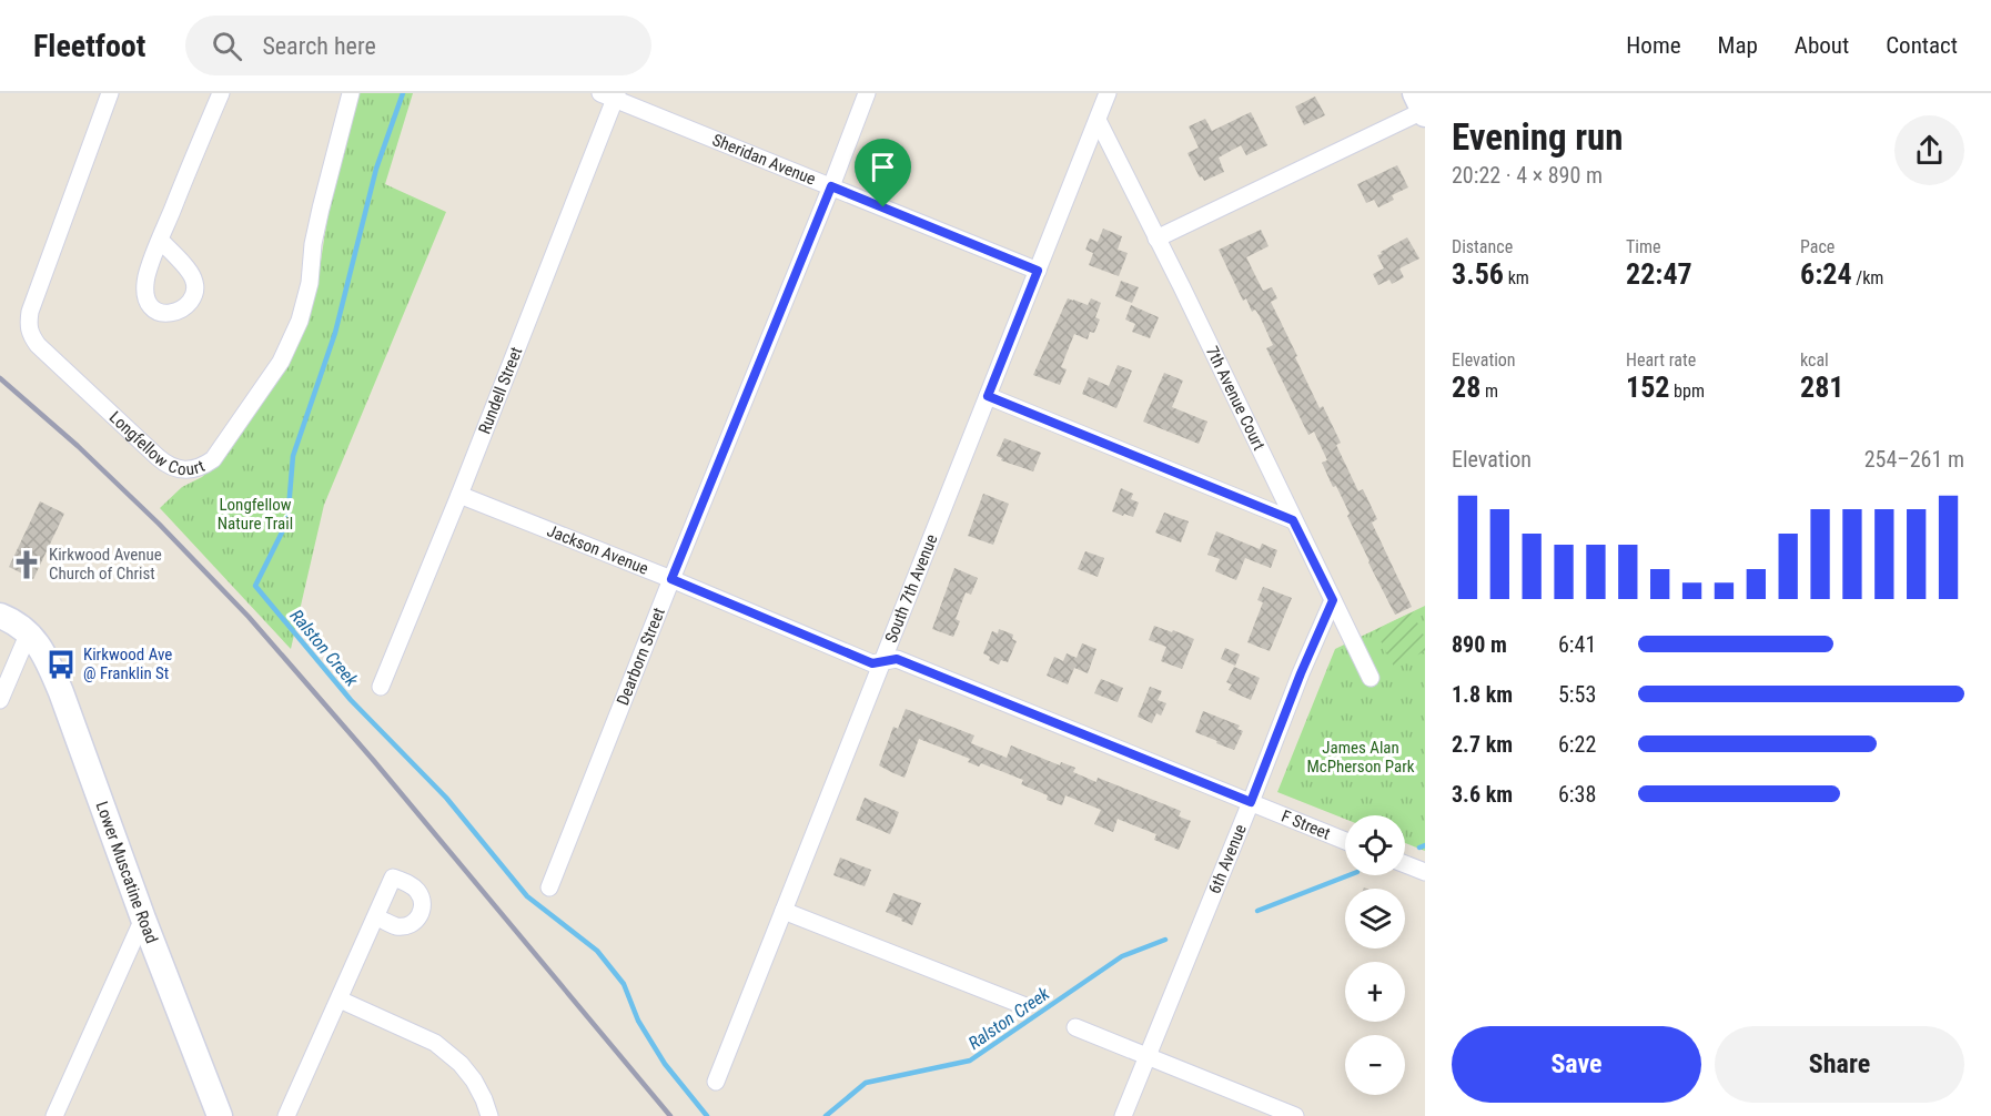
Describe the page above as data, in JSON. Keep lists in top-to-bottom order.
{
  "streets": {
    "main road": ["Lower Muscatine Road"],
    "street": [
      "Sheridan Avenue",
      "Rundell Street",
      "7th Avenue Court",
      "Longfellow Court",
      "Jackson Avenue",
      "South 7th Avenue",
      "Dearborn Street",
      "F Street",
      "6th Avenue"
    ]
  },
  "crossings": [
    ["Sheridan Avenue", "Rundell Street"],
    ["Sheridan Avenue", "South 7th Avenue"],
    ["Sheridan Avenue", "Dearborn Street"],
    ["Rundell Street", "Jackson Avenue"],
    ["7th Avenue Court", "South 7th Avenue"],
    ["7th Avenue Court", "6th Avenue"],
    ["Jackson Avenue", "South 7th Avenue"],
    ["Jackson Avenue", "Dearborn Street"],
    ["Jackson Avenue", "F Street"],
    ["South 7th Avenue", "F Street"],
    ["F Street", "6th Avenue"]
  ],
  "water": ["Ralston Creek"],
  "parks": ["Longfellow Nature Trail", "James Alan McPherson Park"],
  "places": {
    "church": ["Kirkwood Avenue Church of Christ"],
    "bus stop": ["Kirkwood Ave @ Franklin St"]
  },
  "page": {
    "header": "Fleetfoot",
    "search": "Search here",
    "nav": [
      "Home",
      "Map",
      "About",
      "Contact"
    ],
    "heading": ["Evening run", "20:22 · 4 × 890 m"],
    "stats": [
      ["Distance", "3.56 km"],
      ["Time", "22:47"],
      ["Pace", "6:24 /km"],
      ["Elevation", "28 m"],
      ["Heart rate", "152 bpm"],
      ["kcal", "281"]
    ],
    "chart": ["Elevation", "254–261 m"],
    "list": [
      {
        "name": "890 m",
        "note": "6:41"
      },
      {
        "name": "1.8 km",
        "note": "5:53"
      },
      {
        "name": "2.7 km",
        "note": "6:22"
      },
      {
        "name": "3.6 km",
        "note": "6:38"
      }
    ],
    "map_buttons": ["+", "−"],
    "buttons": ["Save", "Share"]
  }
}
